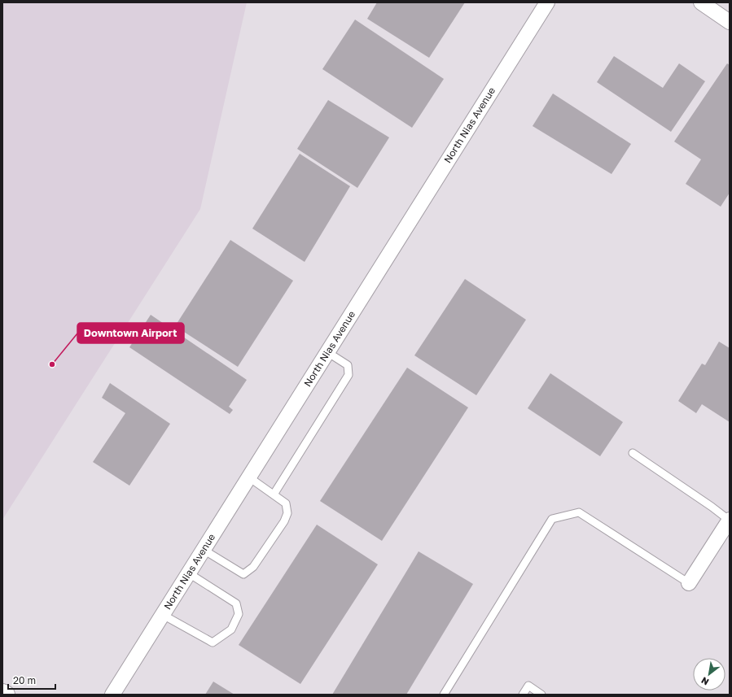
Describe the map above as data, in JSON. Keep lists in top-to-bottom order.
{
  "streets": {
    "street": ["North Nias Avenue"]
  },
  "places": ["Downtown Airport"],
  "scale_bar": "20 m",
  "north": "bottom left"
}
